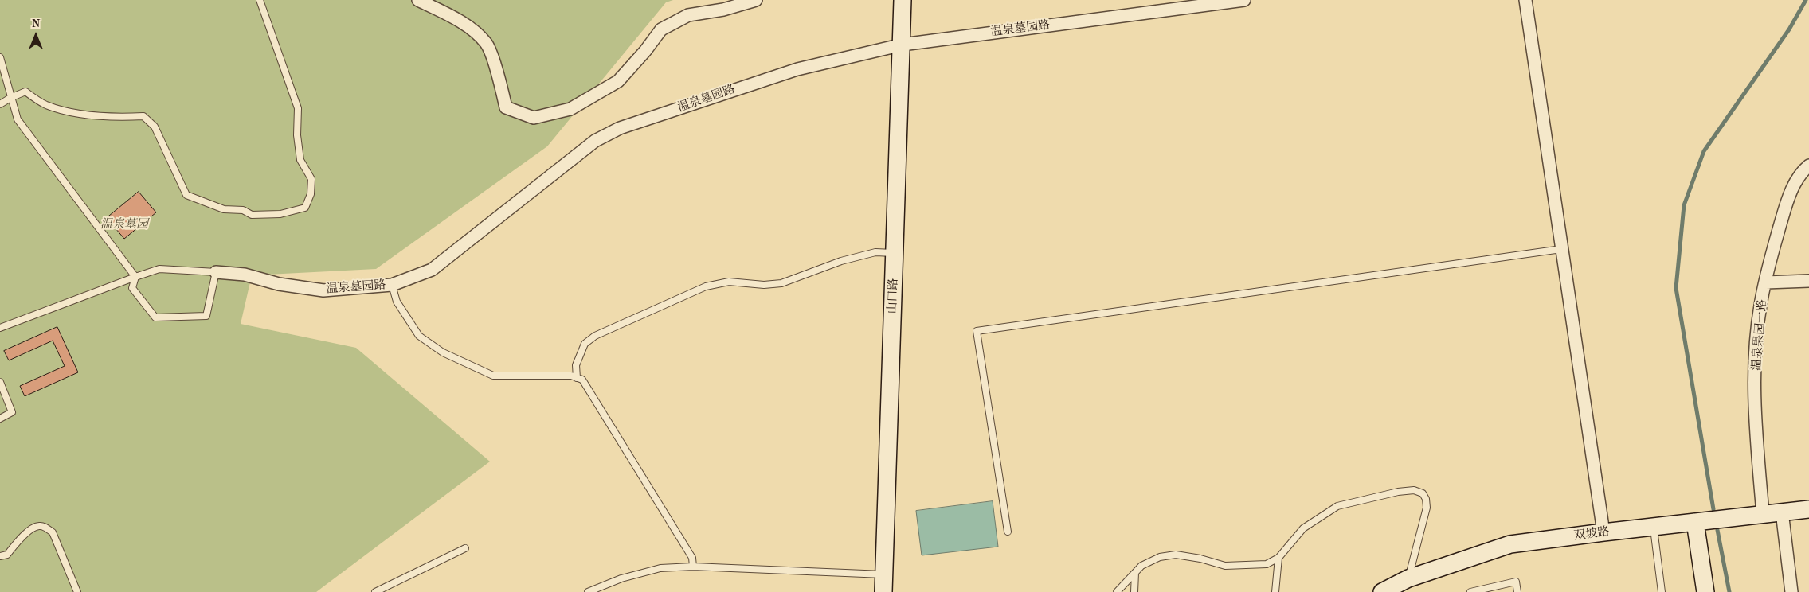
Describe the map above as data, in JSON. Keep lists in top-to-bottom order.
{
  "streets": {
    "street": [
      "温泉墓园路",
      "山口路",
      "温泉果园一路",
      "双坡路"
    ]
  },
  "crossings": [
    ["温泉墓园路", "山口路"],
    ["温泉果园一路", "双坡路"]
  ],
  "parks": ["温泉墓园"],
  "north": "top"
}
